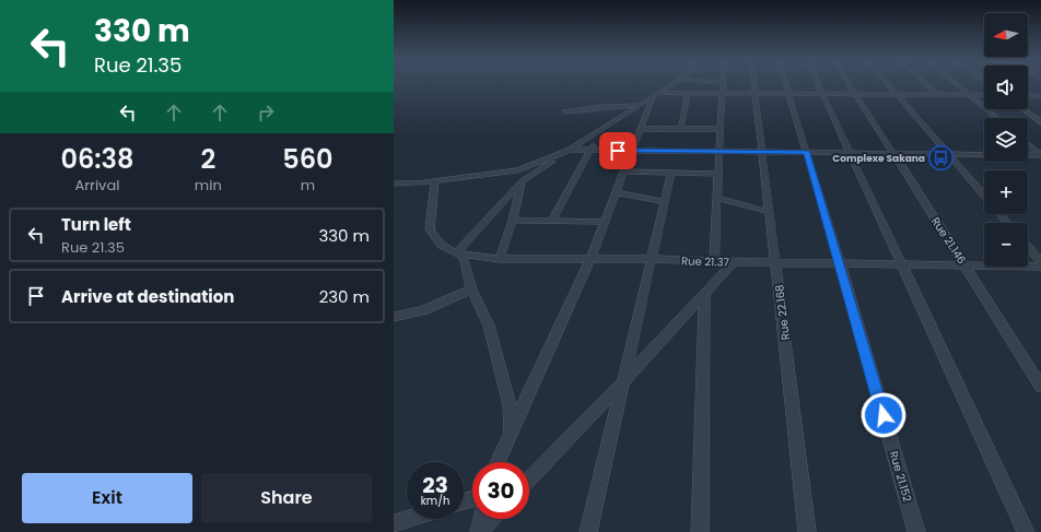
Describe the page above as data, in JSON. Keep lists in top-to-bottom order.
{
  "streets": {
    "street": [
      "Rue 21.146",
      "Rue 21.37",
      "Rue 22.168",
      "Rue 21.152"
    ]
  },
  "crossings": [
    ["Rue 21.146", "Rue 21.37"],
    ["Rue 21.37", "Rue 22.168"],
    ["Rue 21.37", "Rue 21.152"]
  ],
  "places": {
    "bus stop": ["Complexe Sakana"]
  },
  "north": "left",
  "page": {
    "turn": ["330 m", "Rue 21.35"],
    "map_buttons": ["+", "−"],
    "eta": [
      "06:38",
      "Arrival",
      "2",
      "min",
      "560",
      "m"
    ],
    "list": [
      {
        "name": "Turn left",
        "note": "Rue 21.35",
        "value": "330 m"
      },
      {
        "name": "Arrive at destination",
        "value": "230 m"
      }
    ],
    "speed": "23 km/h",
    "limit": "30",
    "buttons": ["Exit", "Share"]
  }
}
